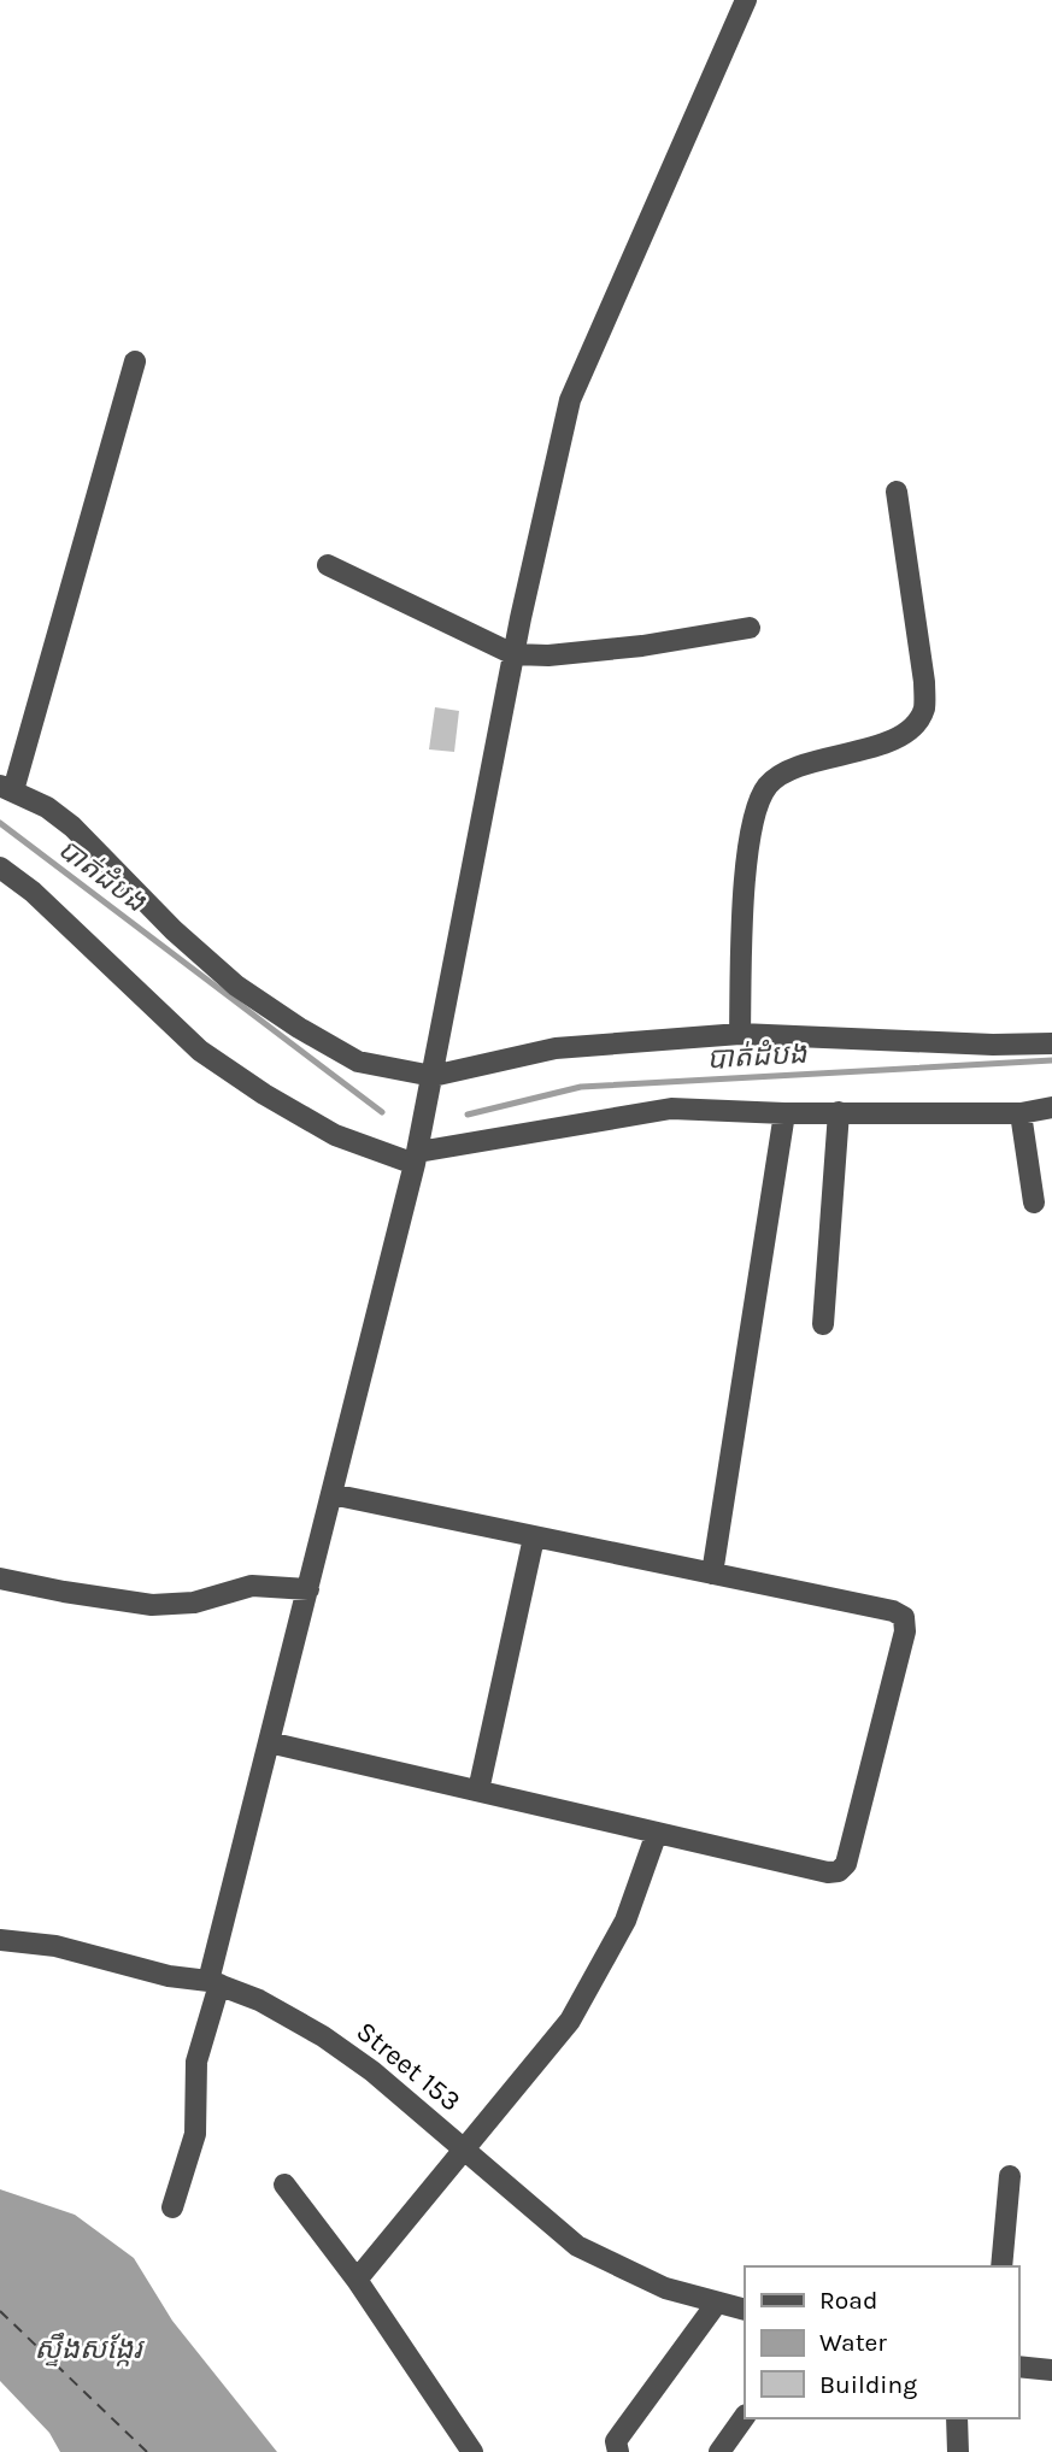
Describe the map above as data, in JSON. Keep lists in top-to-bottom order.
{
  "streets": {
    "street": ["Street 153"]
  },
  "water": ["បាត់ដំបង", "ស្ទឹងសង្កែរ"],
  "legend": ["Road", "Water", "Building"]
}
